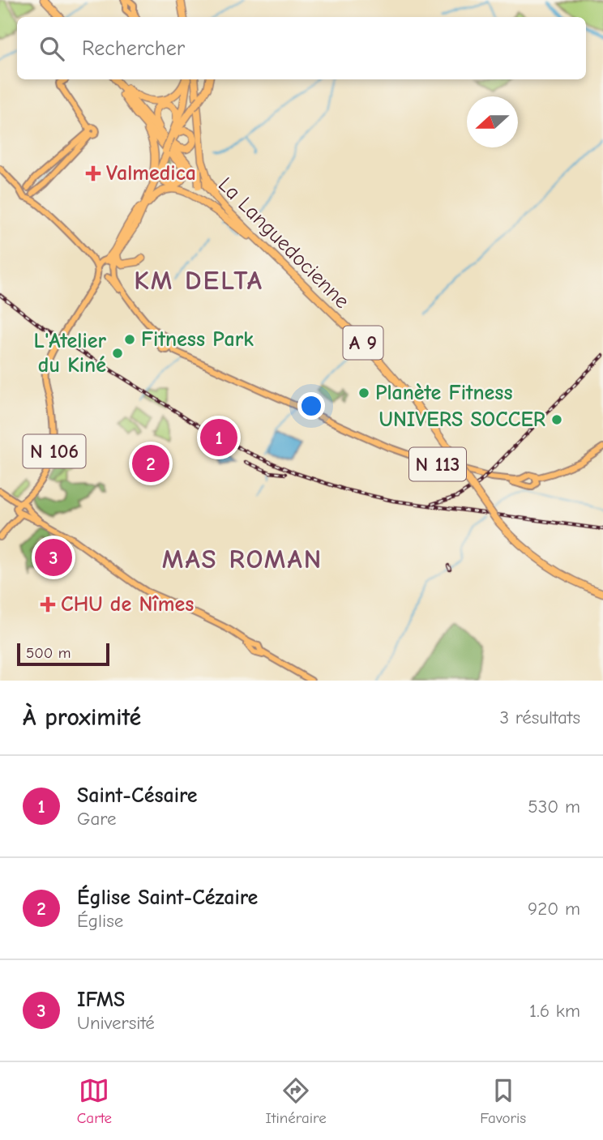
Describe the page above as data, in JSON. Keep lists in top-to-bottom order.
{
  "streets": {
    "highway": ["La Languedocienne", "A 9"],
    "main road": ["N 106", "N 113"]
  },
  "districts": ["KM DELTA", "MAS ROMAN"],
  "places": {
    "health": ["Valmedica", "CHU de Nîmes"],
    "other": [
      "Fitness Park",
      "L'Atelier du Kiné",
      "Planète Fitness",
      "UNIVERS SOCCER"
    ]
  },
  "scale_bar": "500 m",
  "north": "left",
  "page": {
    "search": "Rechercher",
    "pins": ["1", "2", "3"],
    "scale": "500 m",
    "heading": ["À proximité", "3 résultats"],
    "list": [
      {
        "mark": "1",
        "name": "Saint-Césaire",
        "note": "Gare",
        "value": "530 m"
      },
      {
        "mark": "2",
        "name": "Église Saint-Cézaire",
        "note": "Église",
        "value": "920 m"
      },
      {
        "mark": "3",
        "name": "IFMS",
        "note": "Université",
        "value": "1.6 km"
      }
    ],
    "nav": ["Carte", "Itinéraire", "Favoris"]
  }
}
